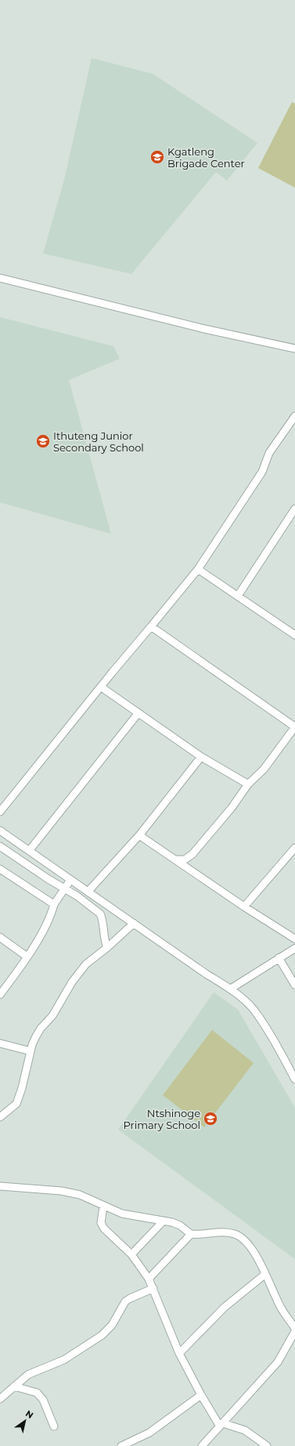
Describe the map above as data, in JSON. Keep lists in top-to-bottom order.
{
  "places": {
    "school or university": ["Kgatleng Brigade Center", "Ithuteng Junior Secondary School", "Ntshinoge Primary School"]
  },
  "north": "top right"
}
